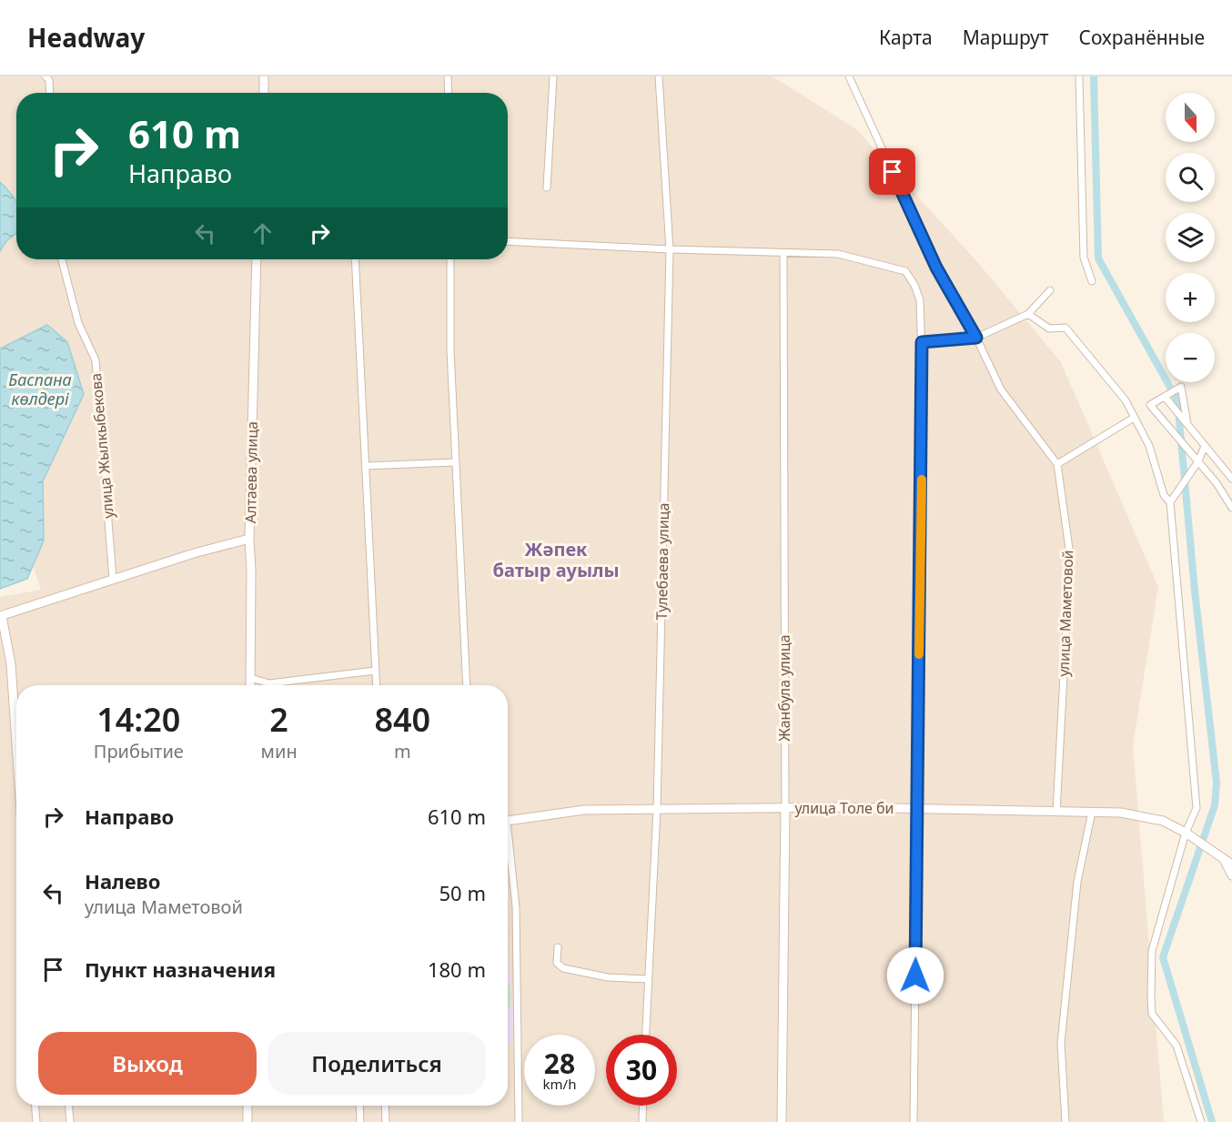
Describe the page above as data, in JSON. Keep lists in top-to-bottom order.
{
  "streets": {
    "street": [
      "улица Жылкыбекова",
      "Алтаева улица",
      "Тулебаева улица",
      "улица Маметовой",
      "Жанбула улица",
      "улица Толе би"
    ]
  },
  "crossings": [
    ["Тулебаева улица", "улица Толе би"],
    ["улица Маметовой", "улица Толе би"],
    ["Жанбула улица", "улица Толе би"]
  ],
  "districts": ["Жәпек батыр ауылы"],
  "water": ["Баспана көлдері"],
  "north": "bottom",
  "page": {
    "header": "Headway",
    "nav": ["Карта", "Маршрут", "Сохранённые"],
    "map_buttons": ["+", "−"],
    "turn": ["610 m", "Направо"],
    "eta": [
      "14:20",
      "Прибытие",
      "2",
      "мин",
      "840",
      "m"
    ],
    "list": [
      {
        "name": "Направо",
        "value": "610 m"
      },
      {
        "name": "Налево",
        "note": "улица Маметовой",
        "value": "50 m"
      },
      {
        "name": "Пункт назначения",
        "value": "180 m"
      }
    ],
    "buttons": ["Выход", "Поделиться"],
    "speed": "28 km/h",
    "limit": "30"
  }
}
